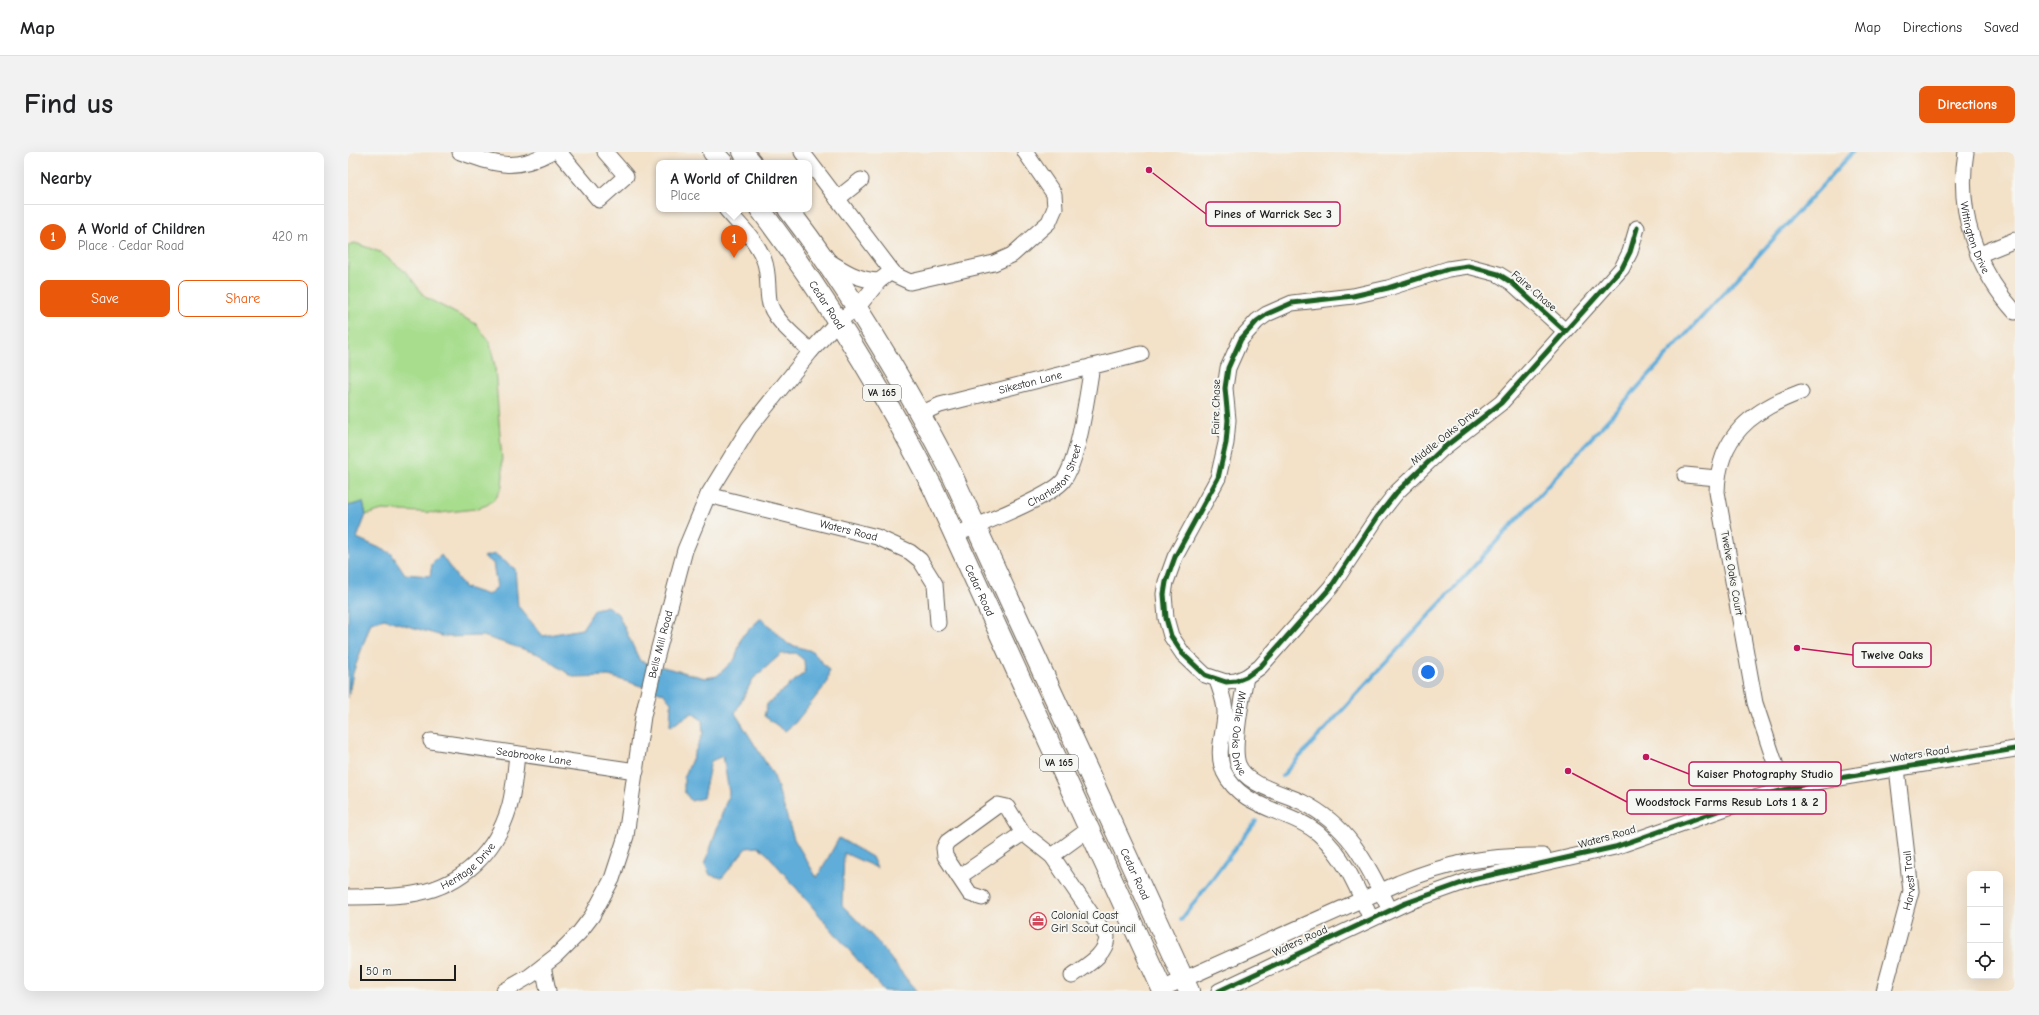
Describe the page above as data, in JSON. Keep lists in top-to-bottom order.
{
  "streets": {
    "main road": ["Cedar Road", "VA 165"],
    "street": [
      "Wittington Drive",
      "Faire Chase",
      "Sikeston Lane",
      "Middle Oaks Drive",
      "Charleston Street",
      "Waters Road",
      "Twelve Oaks Court",
      "Bells Mill Road",
      "Seabrooke Lane",
      "Heritage Drive",
      "Harvest Trail"
    ]
  },
  "crossings": [
    ["Faire Chase", "Middle Oaks Drive"],
    ["Cedar Road", "Sikeston Lane"],
    ["Cedar Road", "Charleston Street"],
    ["Cedar Road", "Waters Road"],
    ["Cedar Road", "Bells Mill Road"],
    ["Sikeston Lane", "Charleston Street"],
    ["Middle Oaks Drive", "Waters Road"],
    ["Waters Road", "Twelve Oaks Court"],
    ["Waters Road", "Bells Mill Road"],
    ["Waters Road", "Harvest Trail"],
    ["Bells Mill Road", "Seabrooke Lane"],
    ["Seabrooke Lane", "Heritage Drive"]
  ],
  "places": {
    "other": [
      "Pines of Warrick Sec 3",
      "Twelve Oaks",
      "Kaiser Photography Studio",
      "Woodstock Farms Resub Lots 1 & 2"
    ],
    "office": ["Colonial Coast Girl Scout Council"]
  },
  "scale_bar": "50 m",
  "page": {
    "header": "Map",
    "nav": ["Map", "Directions", "Saved"],
    "buttons": [
      "Directions",
      ["Save", "Share"]
    ],
    "title": "Find us",
    "heading": "Nearby",
    "popup": ["A World of Children", "Place"],
    "list": [
      {
        "mark": "1",
        "name": "A World of Children",
        "note": "Place · Cedar Road",
        "value": "420 m"
      }
    ],
    "pins": "1",
    "map_buttons": ["+", "−"],
    "scale": "50 m"
  }
}
